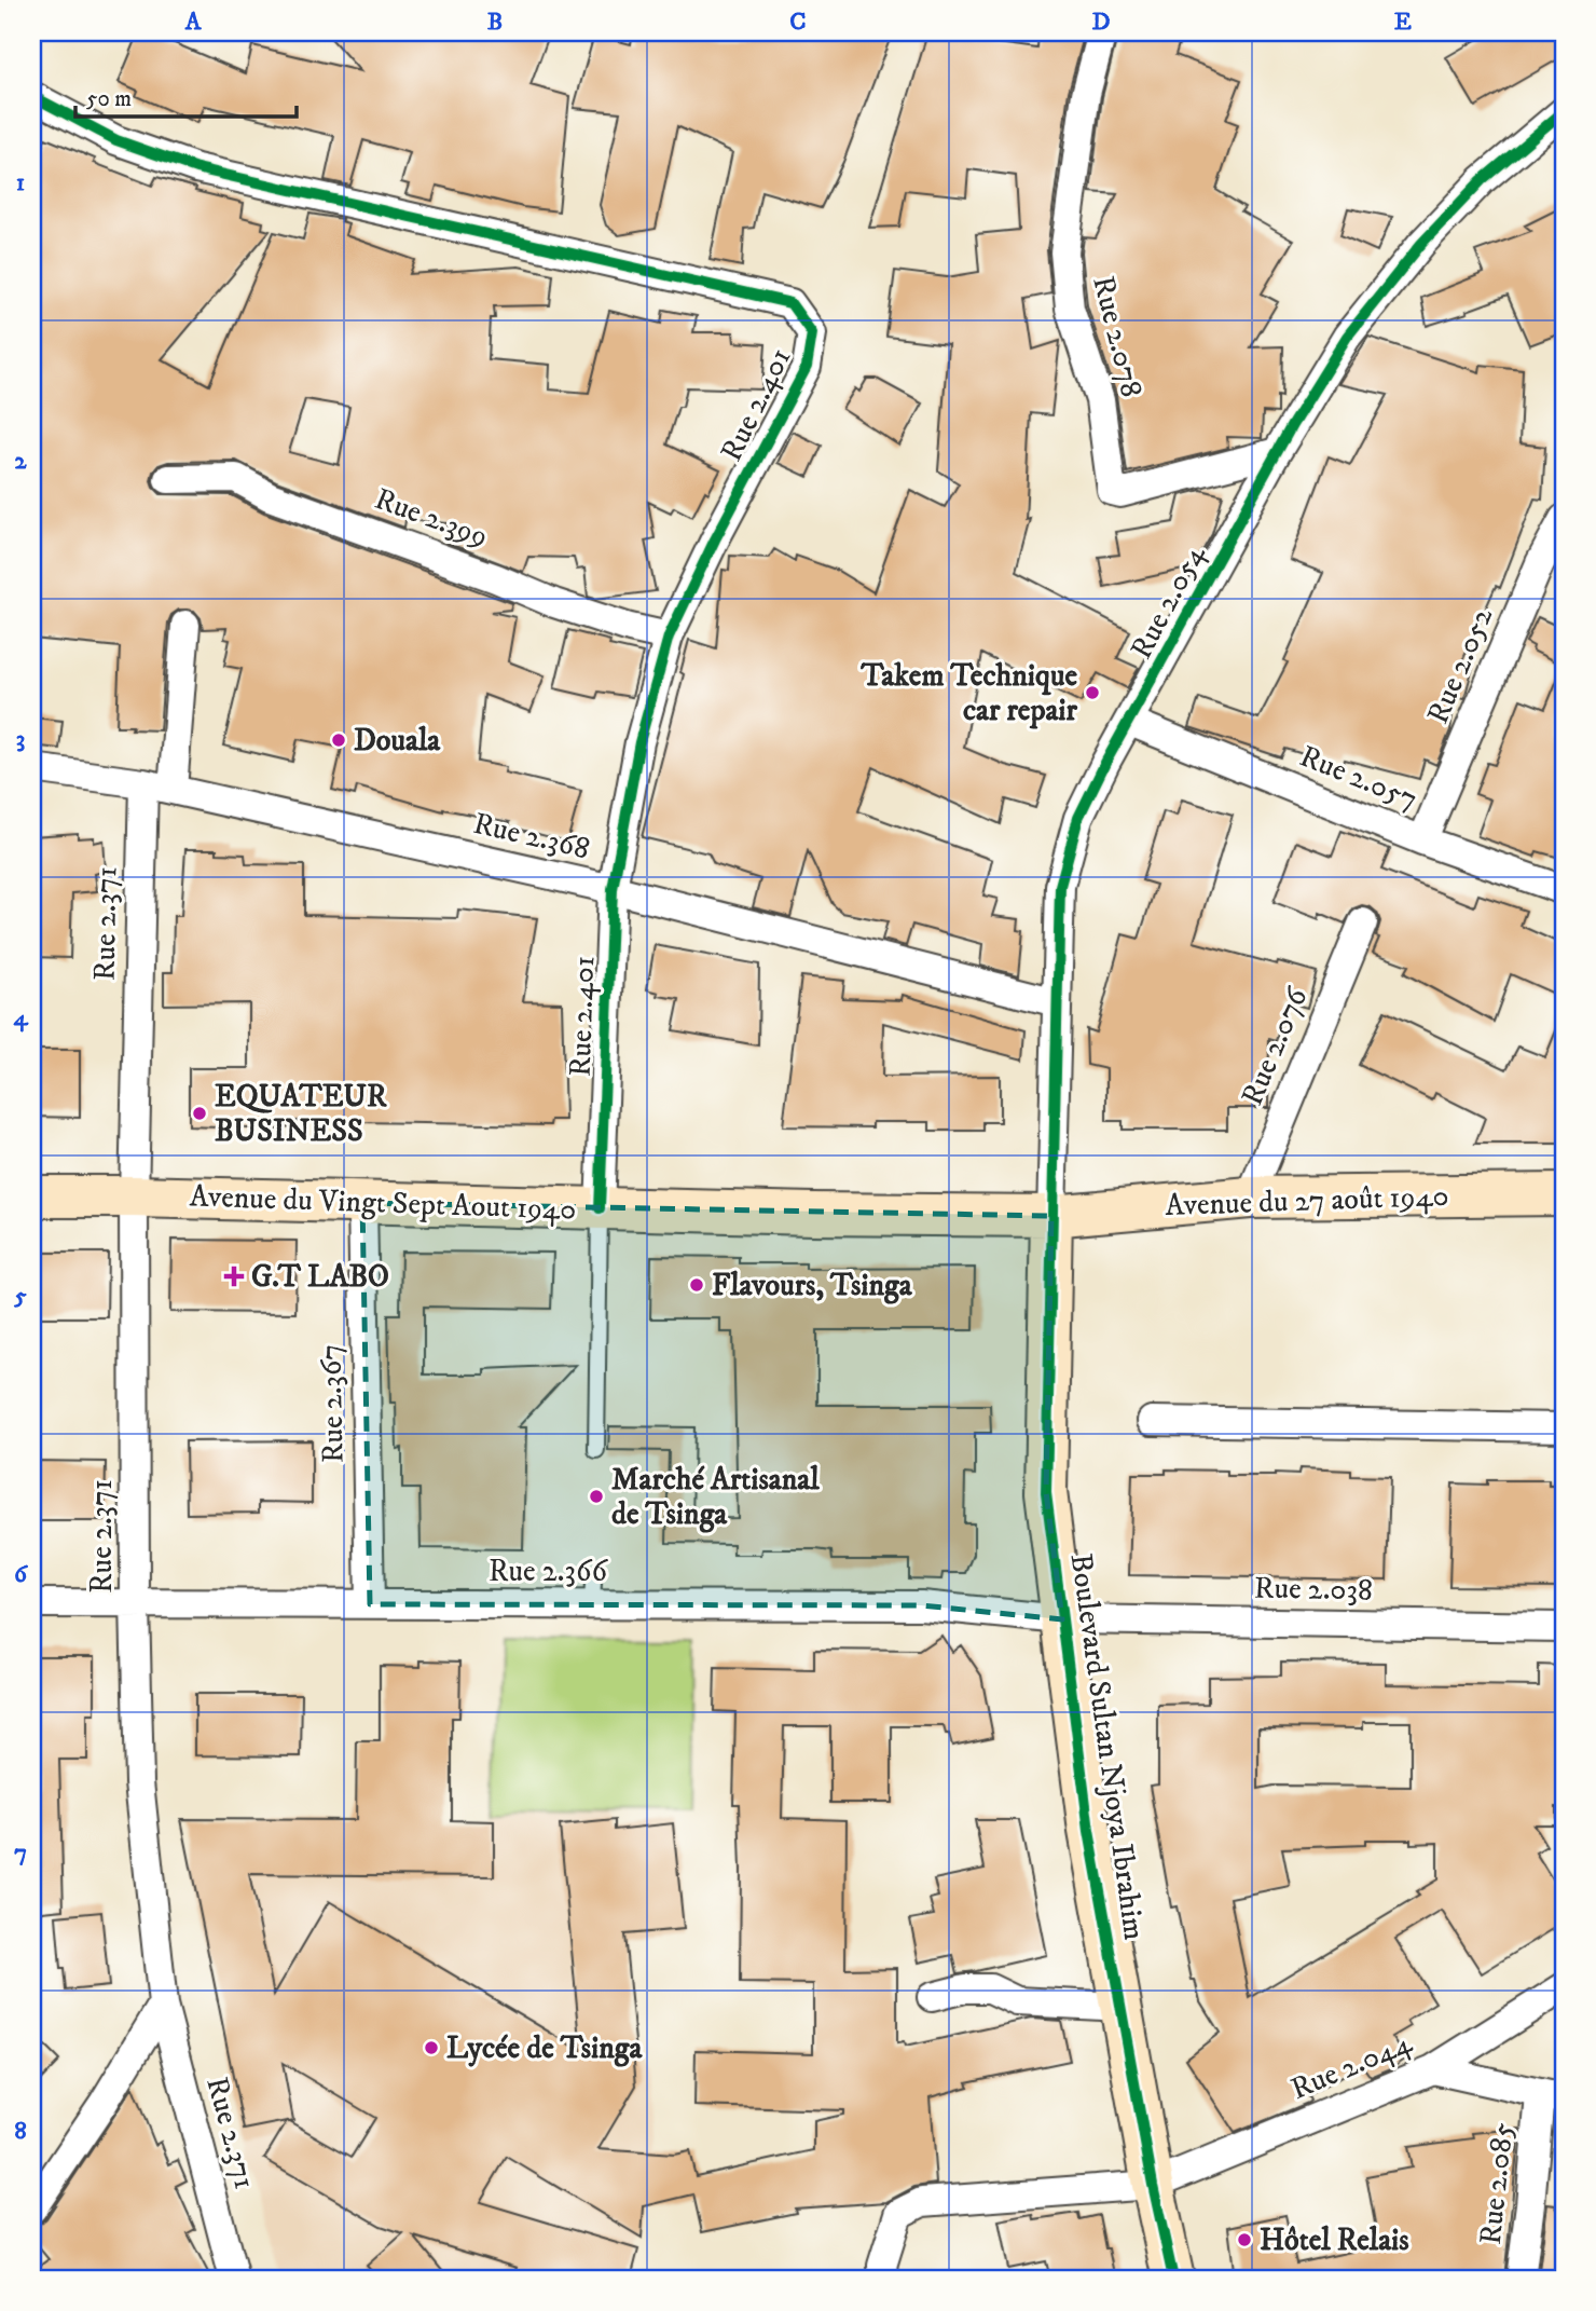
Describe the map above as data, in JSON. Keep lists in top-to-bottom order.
{
  "streets": {
    "main road": ["Avenue du 27 août 1940", "Avenue du Vingt Sept Aout 1940", "Boulevard Sultan Njoya Ibrahim"],
    "street": [
      "Rue 2.078",
      "Rue 2.401",
      "Rue 2.399",
      "Rue 2.054",
      "Rue 2.052",
      "Rue 2.057",
      "Rue 2.368",
      "Rue 2.371",
      "Rue 2.076",
      "Rue 2.367",
      "Rue 2.366",
      "Rue 2.038",
      "Rue 2.044",
      "Rue 2.085"
    ]
  },
  "crossings": [
    ["Rue 2.078", "Rue 2.054"],
    ["Rue 2.401", "Rue 2.399"],
    ["Rue 2.401", "Rue 2.368"],
    ["Rue 2.401", "Avenue du Vingt Sept Aout 1940"],
    ["Rue 2.054", "Rue 2.057"],
    ["Rue 2.054", "Rue 2.368"],
    ["Rue 2.054", "Avenue du 27 août 1940"],
    ["Rue 2.054", "Avenue du Vingt Sept Aout 1940"],
    ["Rue 2.054", "Boulevard Sultan Njoya Ibrahim"],
    ["Rue 2.052", "Rue 2.057"],
    ["Rue 2.368", "Rue 2.371"],
    ["Rue 2.371", "Avenue du Vingt Sept Aout 1940"],
    ["Rue 2.371", "Rue 2.366"],
    ["Rue 2.076", "Avenue du 27 août 1940"],
    ["Avenue du 27 août 1940", "Avenue du Vingt Sept Aout 1940"],
    ["Avenue du 27 août 1940", "Boulevard Sultan Njoya Ibrahim"],
    ["Avenue du Vingt Sept Aout 1940", "Rue 2.367"],
    ["Avenue du Vingt Sept Aout 1940", "Boulevard Sultan Njoya Ibrahim"],
    ["Rue 2.367", "Rue 2.366"],
    ["Rue 2.366", "Rue 2.038"],
    ["Rue 2.366", "Boulevard Sultan Njoya Ibrahim"],
    ["Rue 2.038", "Boulevard Sultan Njoya Ibrahim"],
    ["Boulevard Sultan Njoya Ibrahim", "Rue 2.044"]
  ],
  "places": {
    "other": [
      "Takem Technique car repair",
      "Douala",
      "EQUATEUR BUSINESS",
      "Flavours, Tsinga",
      "Marché Artisanal de Tsinga",
      "Lycée de Tsinga",
      "Hôtel Relais"
    ],
    "health": ["G.T LABO"]
  },
  "scale_bar": "50 m",
  "grid": {
    "columns": [
      "A",
      "B",
      "C",
      "D",
      "E"
    ],
    "rows": [
      "1",
      "2",
      "3",
      "4",
      "5",
      "6",
      "7",
      "8"
    ]
  }
}
